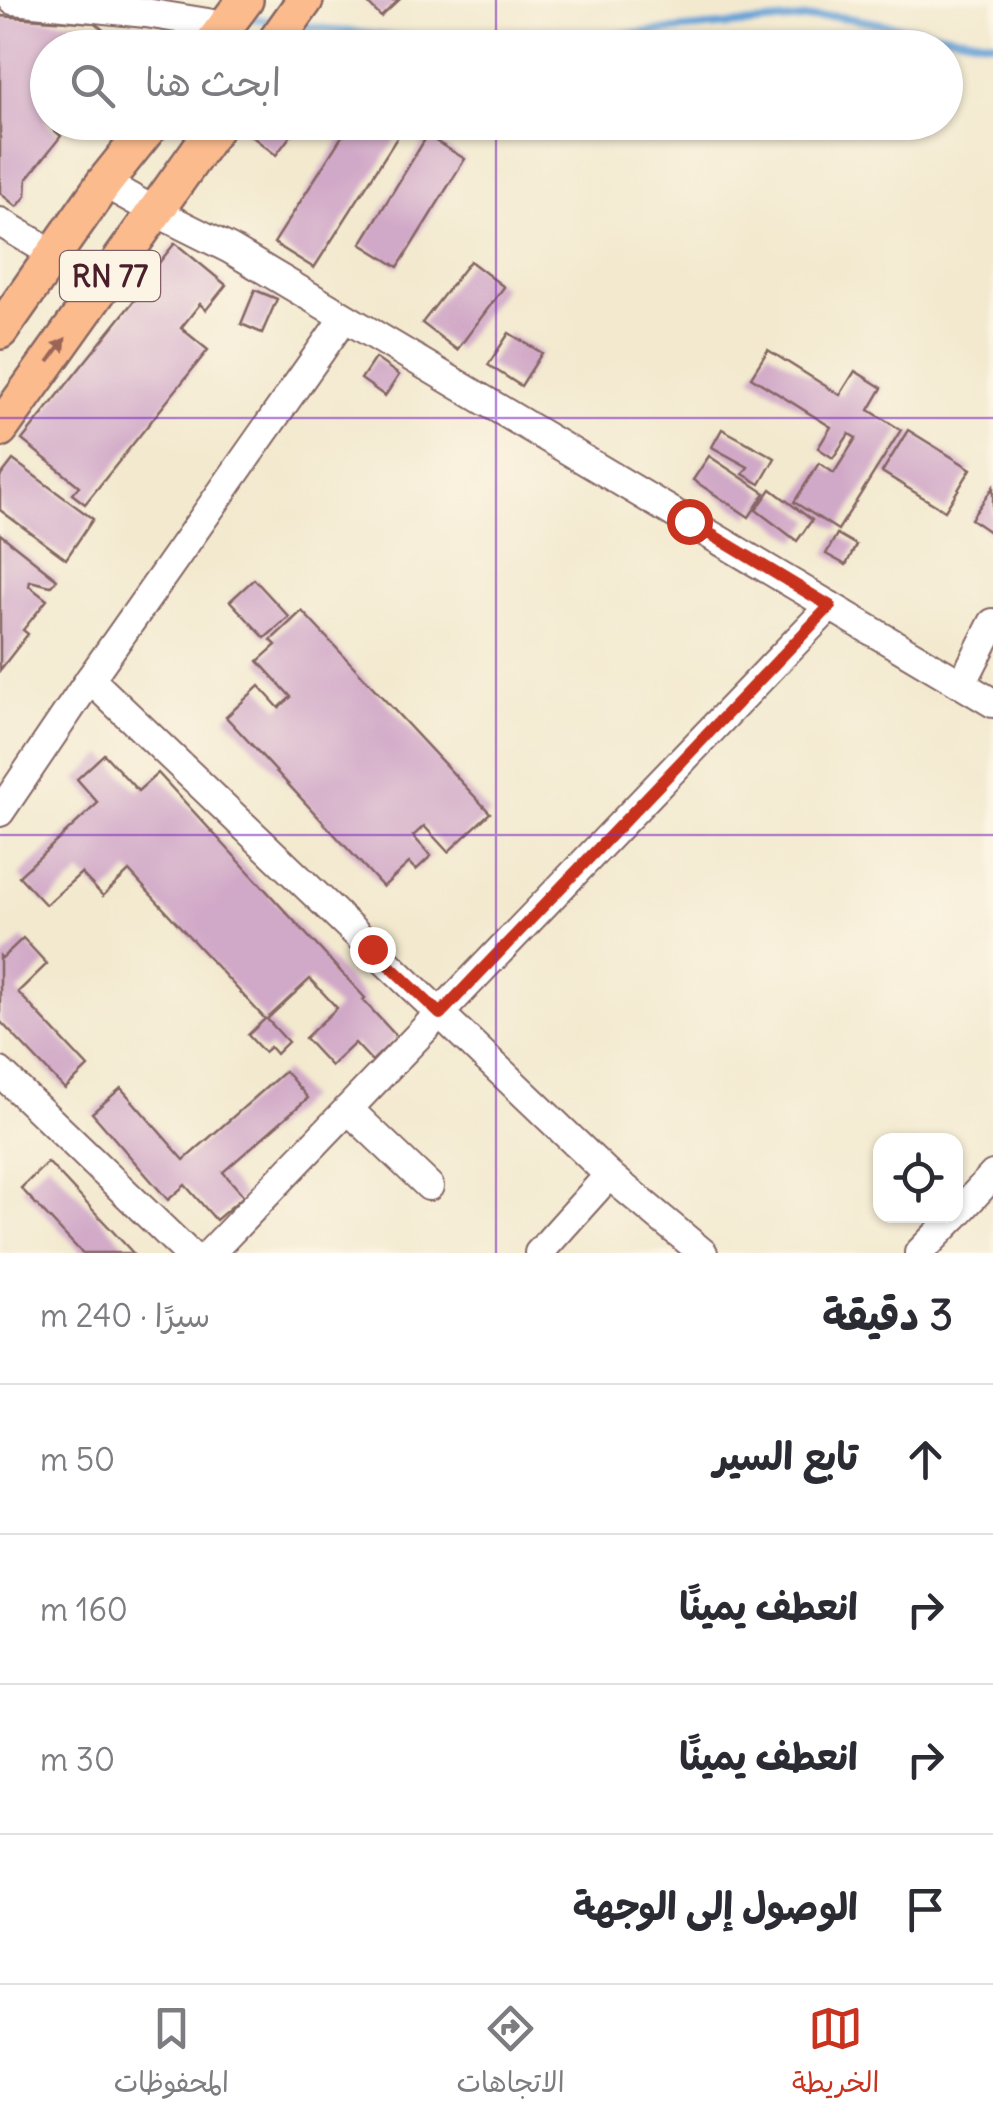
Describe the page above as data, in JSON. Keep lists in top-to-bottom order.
{
  "streets": {
    "main road": ["RN 77"]
  },
  "page": {
    "search": "ابحث هنا",
    "heading": ["3 دقيقة", "سيرًا · 240 m"],
    "list": [
      ["تابع السير", "50 m"],
      ["انعطف يمينًا", "160 m"],
      ["انعطف يمينًا", "30 m"],
      "الوصول إلى الوجهة"
    ],
    "nav": ["الخريطة", "الاتجاهات", "المحفوظات"]
  }
}
